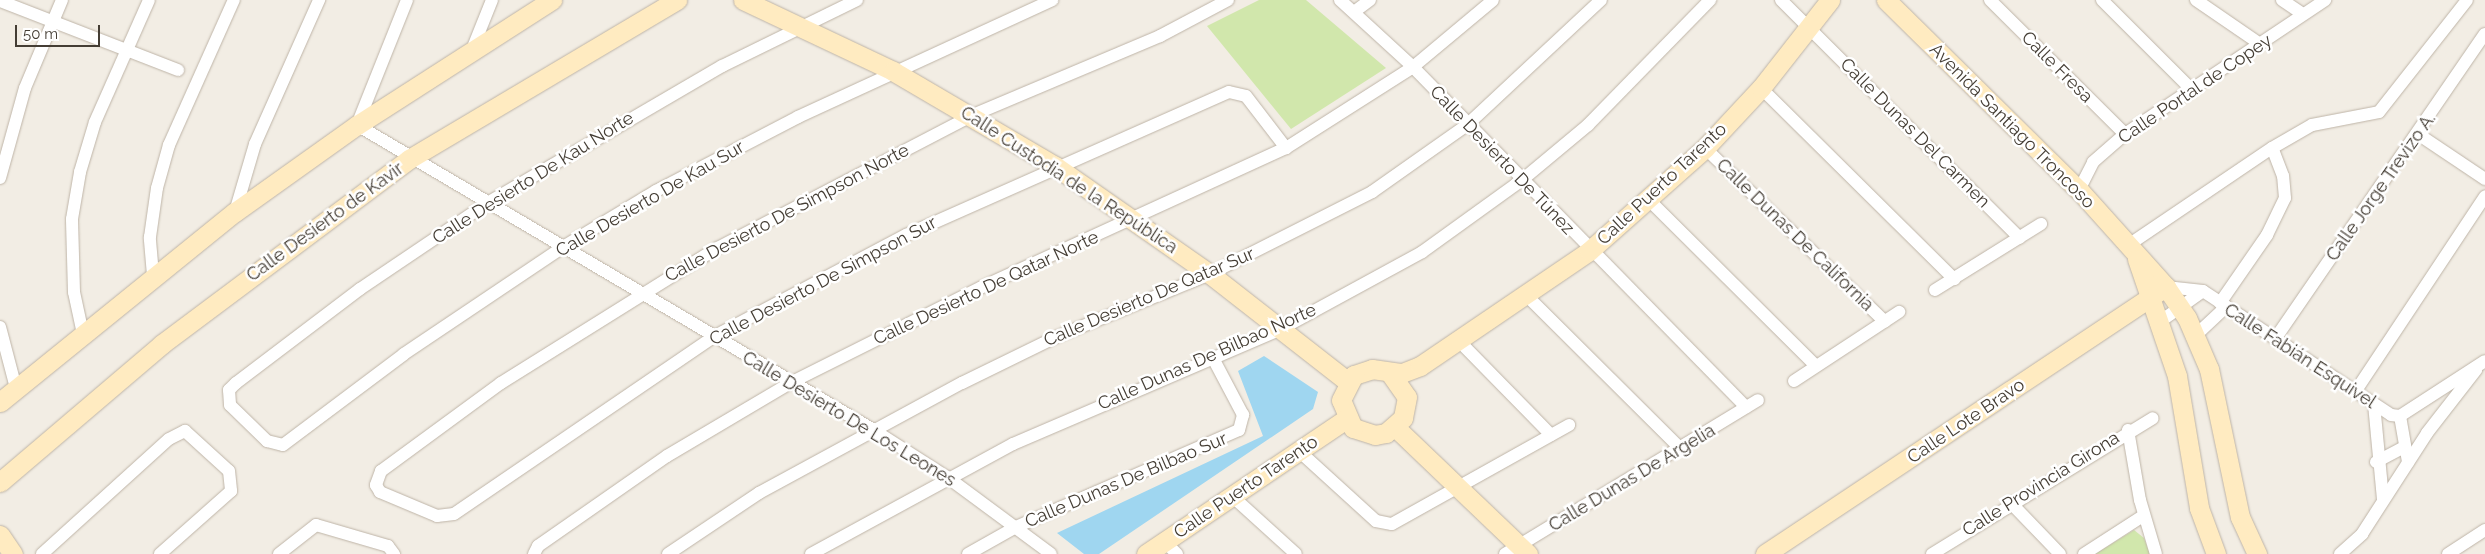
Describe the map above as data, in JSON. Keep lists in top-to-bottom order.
{
  "streets": {
    "street": [
      "Calle Fresa",
      "Calle Portal de Copey",
      "Avenida Santiago Troncoso",
      "Calle Dunas Del Carmen",
      "Calle Desierto De Túnez",
      "Calle Desierto De Kau Norte",
      "Calle Custodia de la República",
      "Calle Puerto Tarento",
      "Calle Jorge Trevizo A.",
      "Calle Desierto De Kau Sur",
      "Calle Desierto De Simpson Norte",
      "Calle Desierto de Kavir",
      "Calle Dunas De California",
      "Calle Desierto De Simpson Sur",
      "Calle Desierto De Qatar Norte",
      "Calle Desierto De Qatar Sur",
      "Calle Fabián Esquivel",
      "Calle Dunas De Bilbao Norte",
      "Calle Desierto De Los Leones",
      "Calle Lote Bravo",
      "Calle Dunas De Argelia",
      "Calle Dunas De Bilbao Sur",
      "Calle Provincia Girona"
    ]
  },
  "crossings": [
    ["Calle Fresa", "Calle Portal de Copey"],
    ["Calle Portal de Copey", "Avenida Santiago Troncoso"],
    ["Avenida Santiago Troncoso", "Calle Lote Bravo"],
    ["Calle Dunas Del Carmen", "Calle Puerto Tarento"],
    ["Calle Desierto De Túnez", "Calle Puerto Tarento"],
    ["Calle Desierto De Túnez", "Calle Desierto De Qatar Norte"],
    ["Calle Desierto De Túnez", "Calle Desierto De Qatar Sur"],
    ["Calle Desierto De Túnez", "Calle Dunas De Bilbao Norte"],
    ["Calle Desierto De Túnez", "Calle Dunas De Argelia"],
    ["Calle Desierto De Kau Norte", "Calle Custodia de la República"],
    ["Calle Desierto De Kau Norte", "Calle Desierto De Kau Sur"],
    ["Calle Desierto De Kau Norte", "Calle Desierto De Los Leones"],
    ["Calle Custodia de la República", "Calle Puerto Tarento"],
    ["Calle Custodia de la República", "Calle Desierto De Kau Sur"],
    ["Calle Custodia de la República", "Calle Desierto De Simpson Norte"],
    ["Calle Custodia de la República", "Calle Desierto De Simpson Sur"],
    ["Calle Custodia de la República", "Calle Desierto De Qatar Norte"],
    ["Calle Custodia de la República", "Calle Desierto De Qatar Sur"],
    ["Calle Custodia de la República", "Calle Dunas De Bilbao Norte"],
    ["Calle Puerto Tarento", "Calle Dunas De California"],
    ["Calle Jorge Trevizo A.", "Calle Fabián Esquivel"],
    ["Calle Desierto De Kau Sur", "Calle Desierto De Los Leones"],
    ["Calle Desierto De Simpson Norte", "Calle Desierto De Simpson Sur"],
    ["Calle Desierto De Simpson Norte", "Calle Desierto De Los Leones"],
    ["Calle Desierto de Kavir", "Calle Desierto De Los Leones"],
    ["Calle Desierto De Simpson Sur", "Calle Desierto De Qatar Norte"],
    ["Calle Desierto De Simpson Sur", "Calle Desierto De Los Leones"],
    ["Calle Desierto De Qatar Norte", "Calle Desierto De Los Leones"],
    ["Calle Desierto De Qatar Sur", "Calle Desierto De Los Leones"],
    ["Calle Dunas De Bilbao Norte", "Calle Desierto De Los Leones"],
    ["Calle Dunas De Bilbao Norte", "Calle Dunas De Bilbao Sur"],
    ["Calle Desierto De Los Leones", "Calle Dunas De Bilbao Sur"]
  ],
  "scale_bar": "50 m"
}
